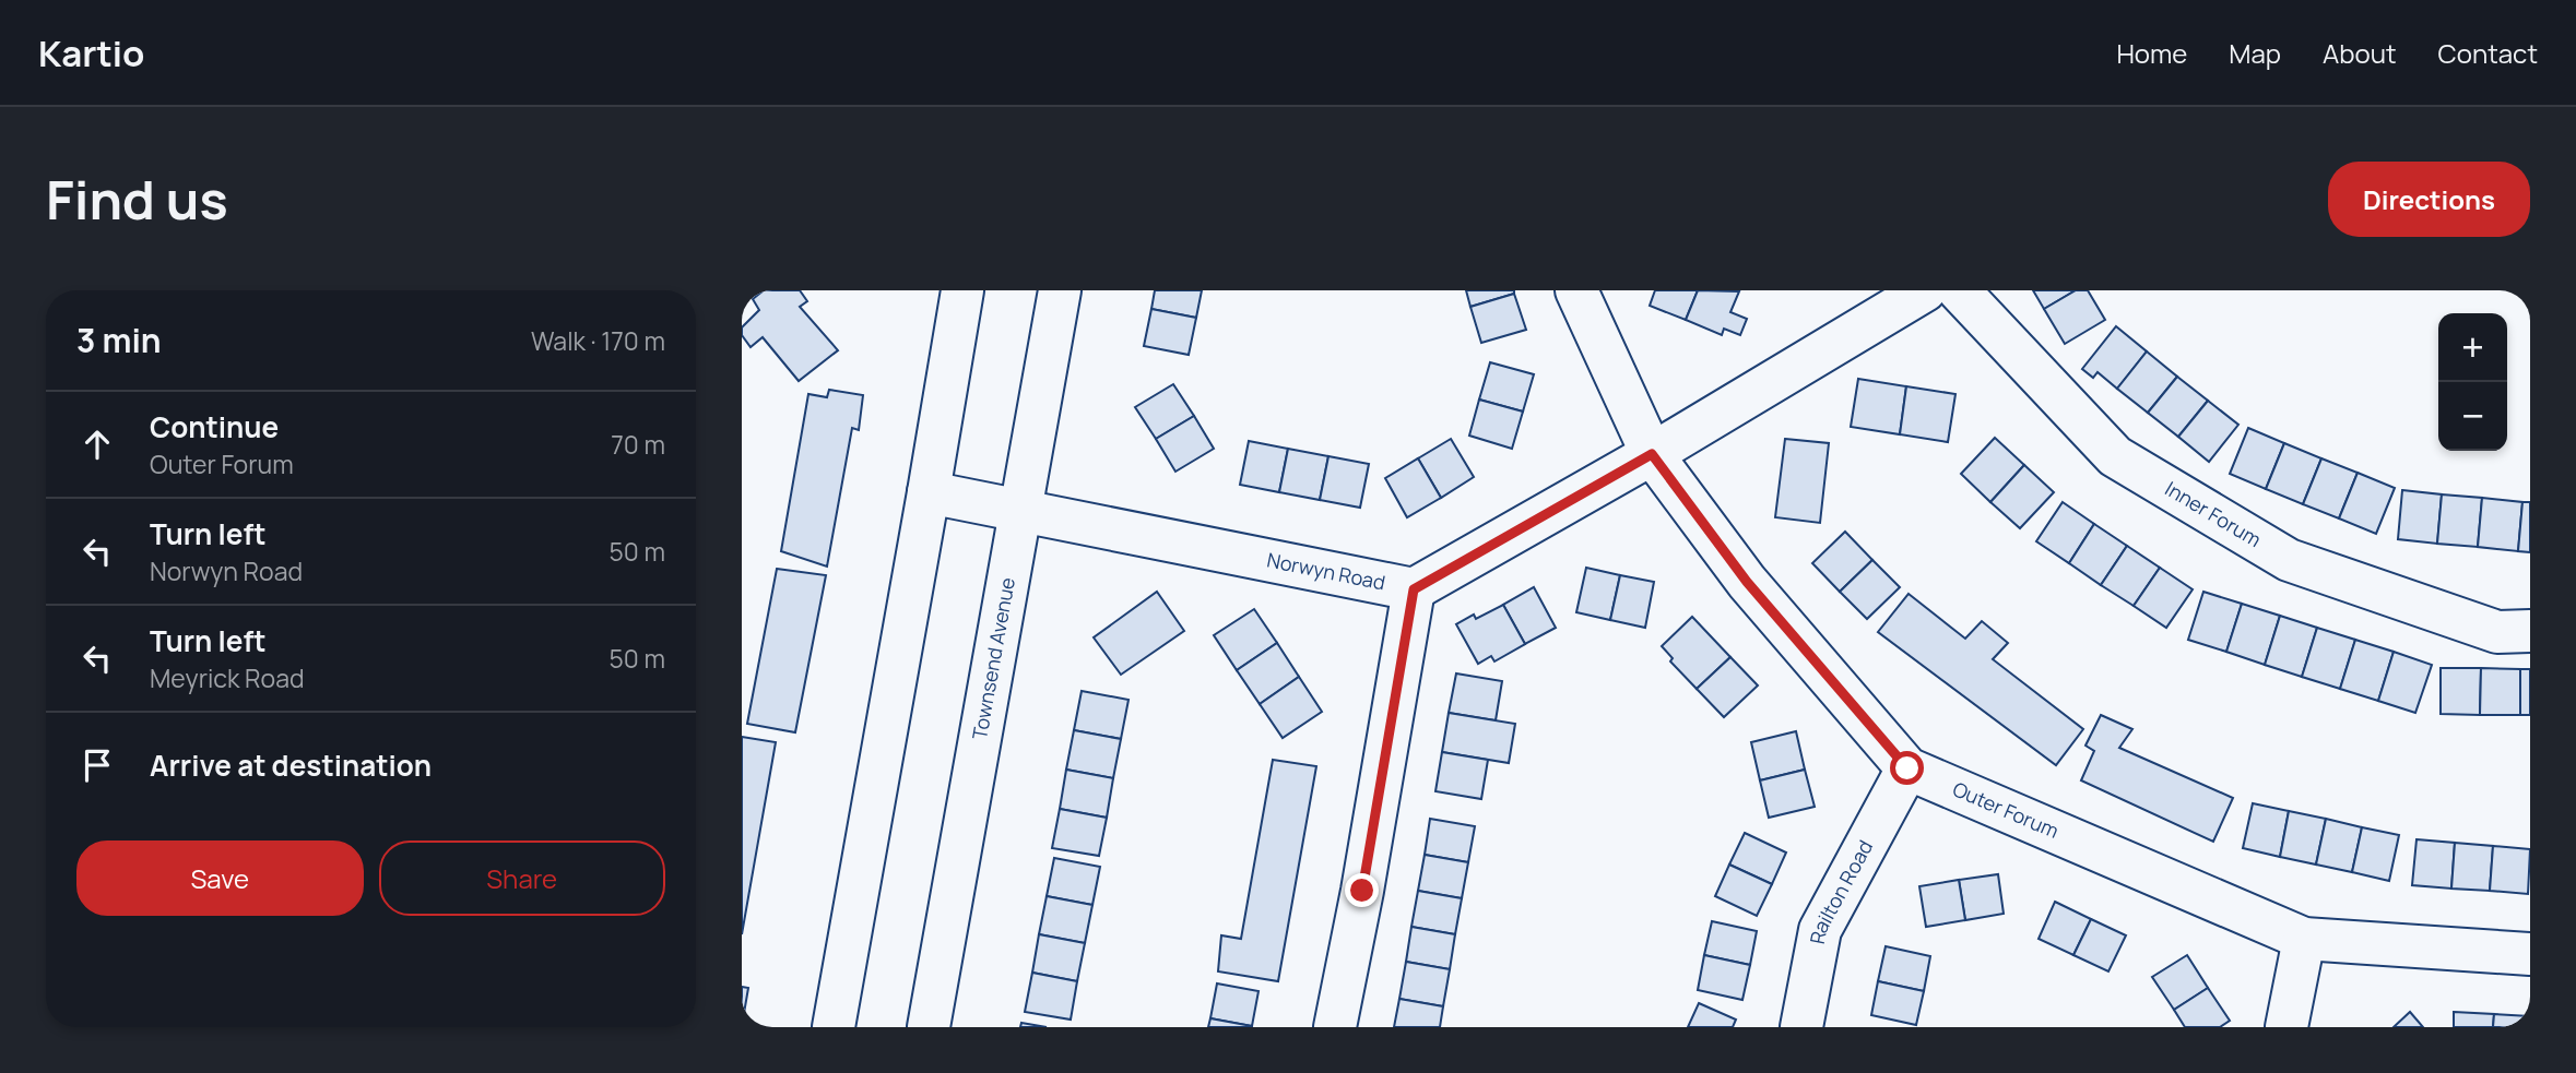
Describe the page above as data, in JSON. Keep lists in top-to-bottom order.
{
  "streets": {
    "street": [
      "Inner Forum",
      "Norwyn Road",
      "Townsend Avenue",
      "Outer Forum",
      "Railton Road"
    ]
  },
  "crossings": [
    ["Norwyn Road", "Townsend Avenue"],
    ["Norwyn Road", "Outer Forum"],
    ["Outer Forum", "Railton Road"]
  ],
  "page": {
    "header": "Kartio",
    "nav": [
      "Home",
      "Map",
      "About",
      "Contact"
    ],
    "buttons": [
      "Directions",
      ["Save", "Share"]
    ],
    "title": "Find us",
    "heading": ["3 min", "Walk · 170 m"],
    "map_buttons": ["+", "−"],
    "list": [
      ["Continue", "Outer Forum", "70 m"],
      ["Turn left", "Norwyn Road", "50 m"],
      ["Turn left", "Meyrick Road", "50 m"],
      "Arrive at destination"
    ]
  }
}
